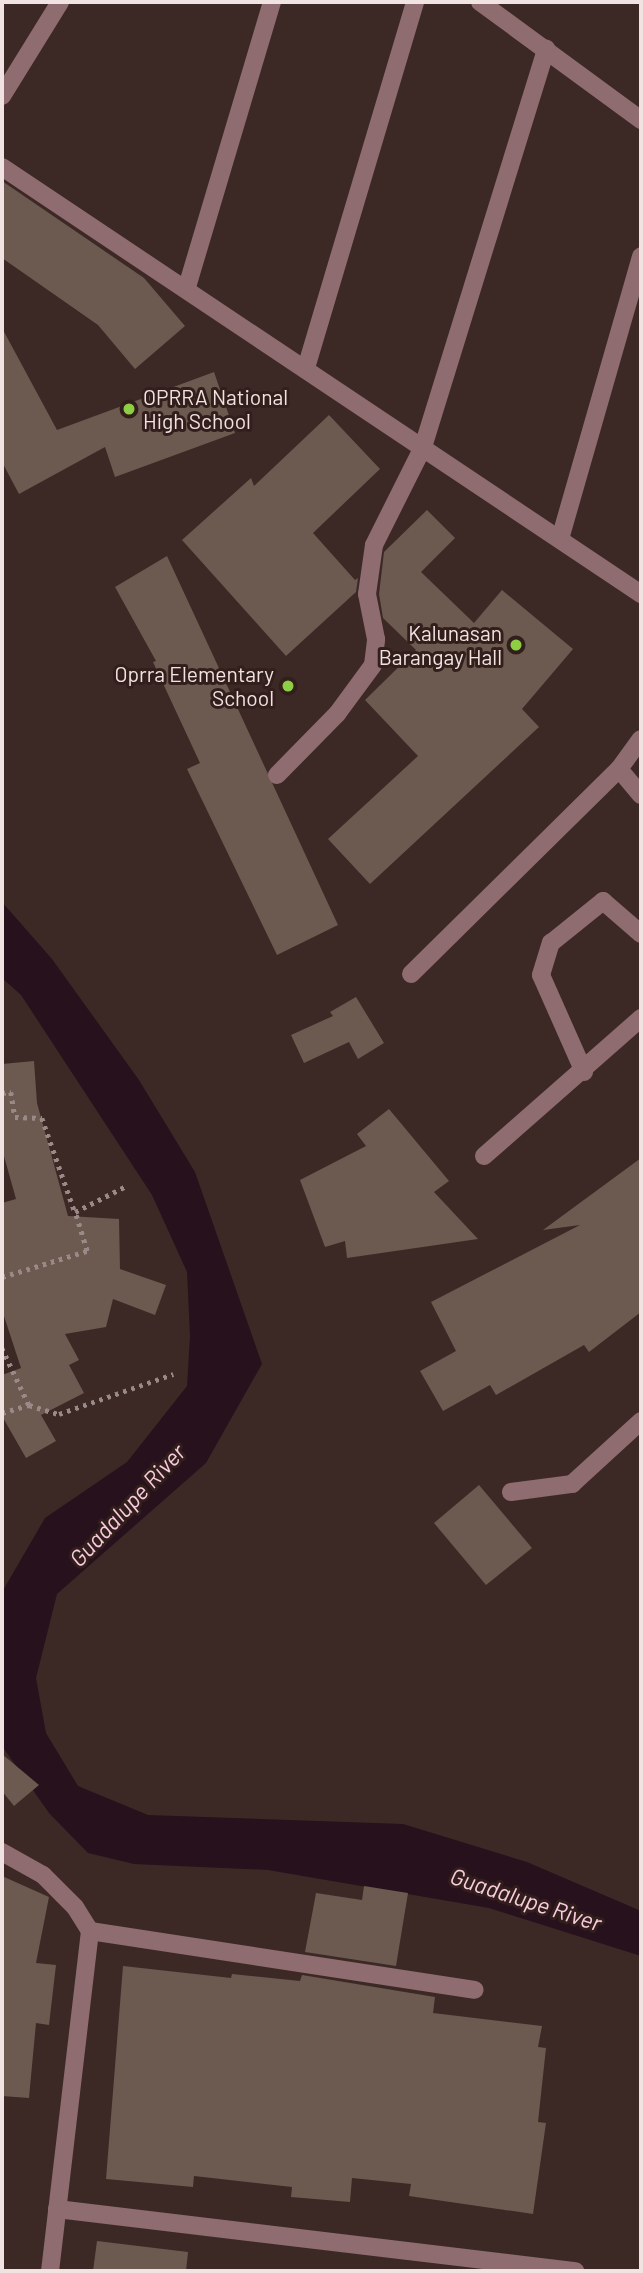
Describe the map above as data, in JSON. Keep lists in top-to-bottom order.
{
  "water": ["Guadalupe River"],
  "places": ["OPRRA National High School", "Kalunasan Barangay Hall", "Oprra Elementary School"]
}
